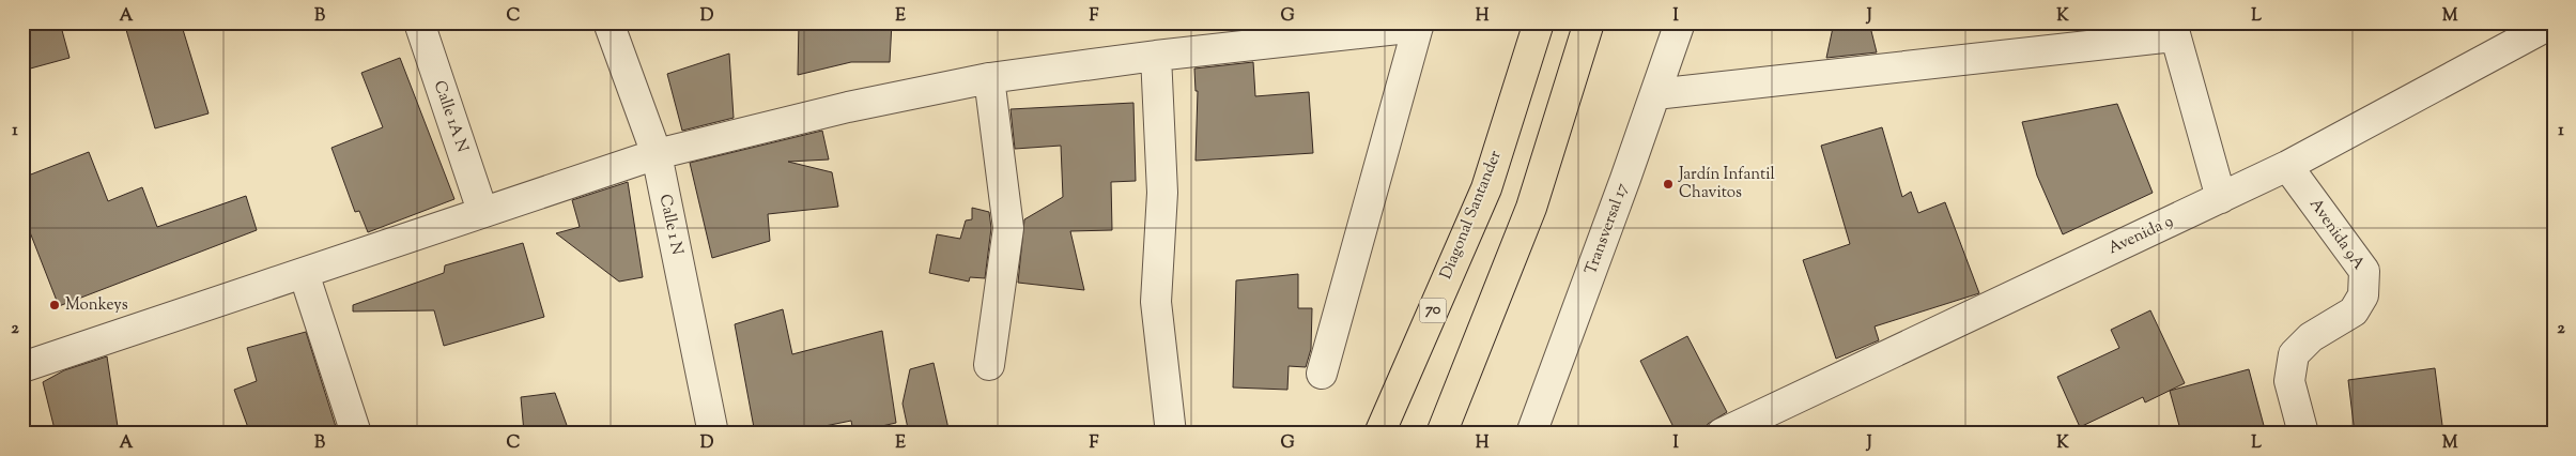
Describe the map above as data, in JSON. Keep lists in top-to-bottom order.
{
  "streets": {
    "main road": ["Diagonal Santander", "70"],
    "street": [
      "Calle 1A N",
      "Calle 1 N",
      "Transversal 17",
      "Avenida 9A",
      "Avenida 9"
    ]
  },
  "crossings": [
    ["Avenida 9A", "Avenida 9"]
  ],
  "places": ["Jardín Infantil Chavitos", "Monkeys"],
  "grid": {
    "columns": [
      "A",
      "B",
      "C",
      "D",
      "E",
      "F",
      "G",
      "H",
      "I",
      "J",
      "K",
      "L",
      "M"
    ],
    "rows": ["1", "2"]
  }
}
